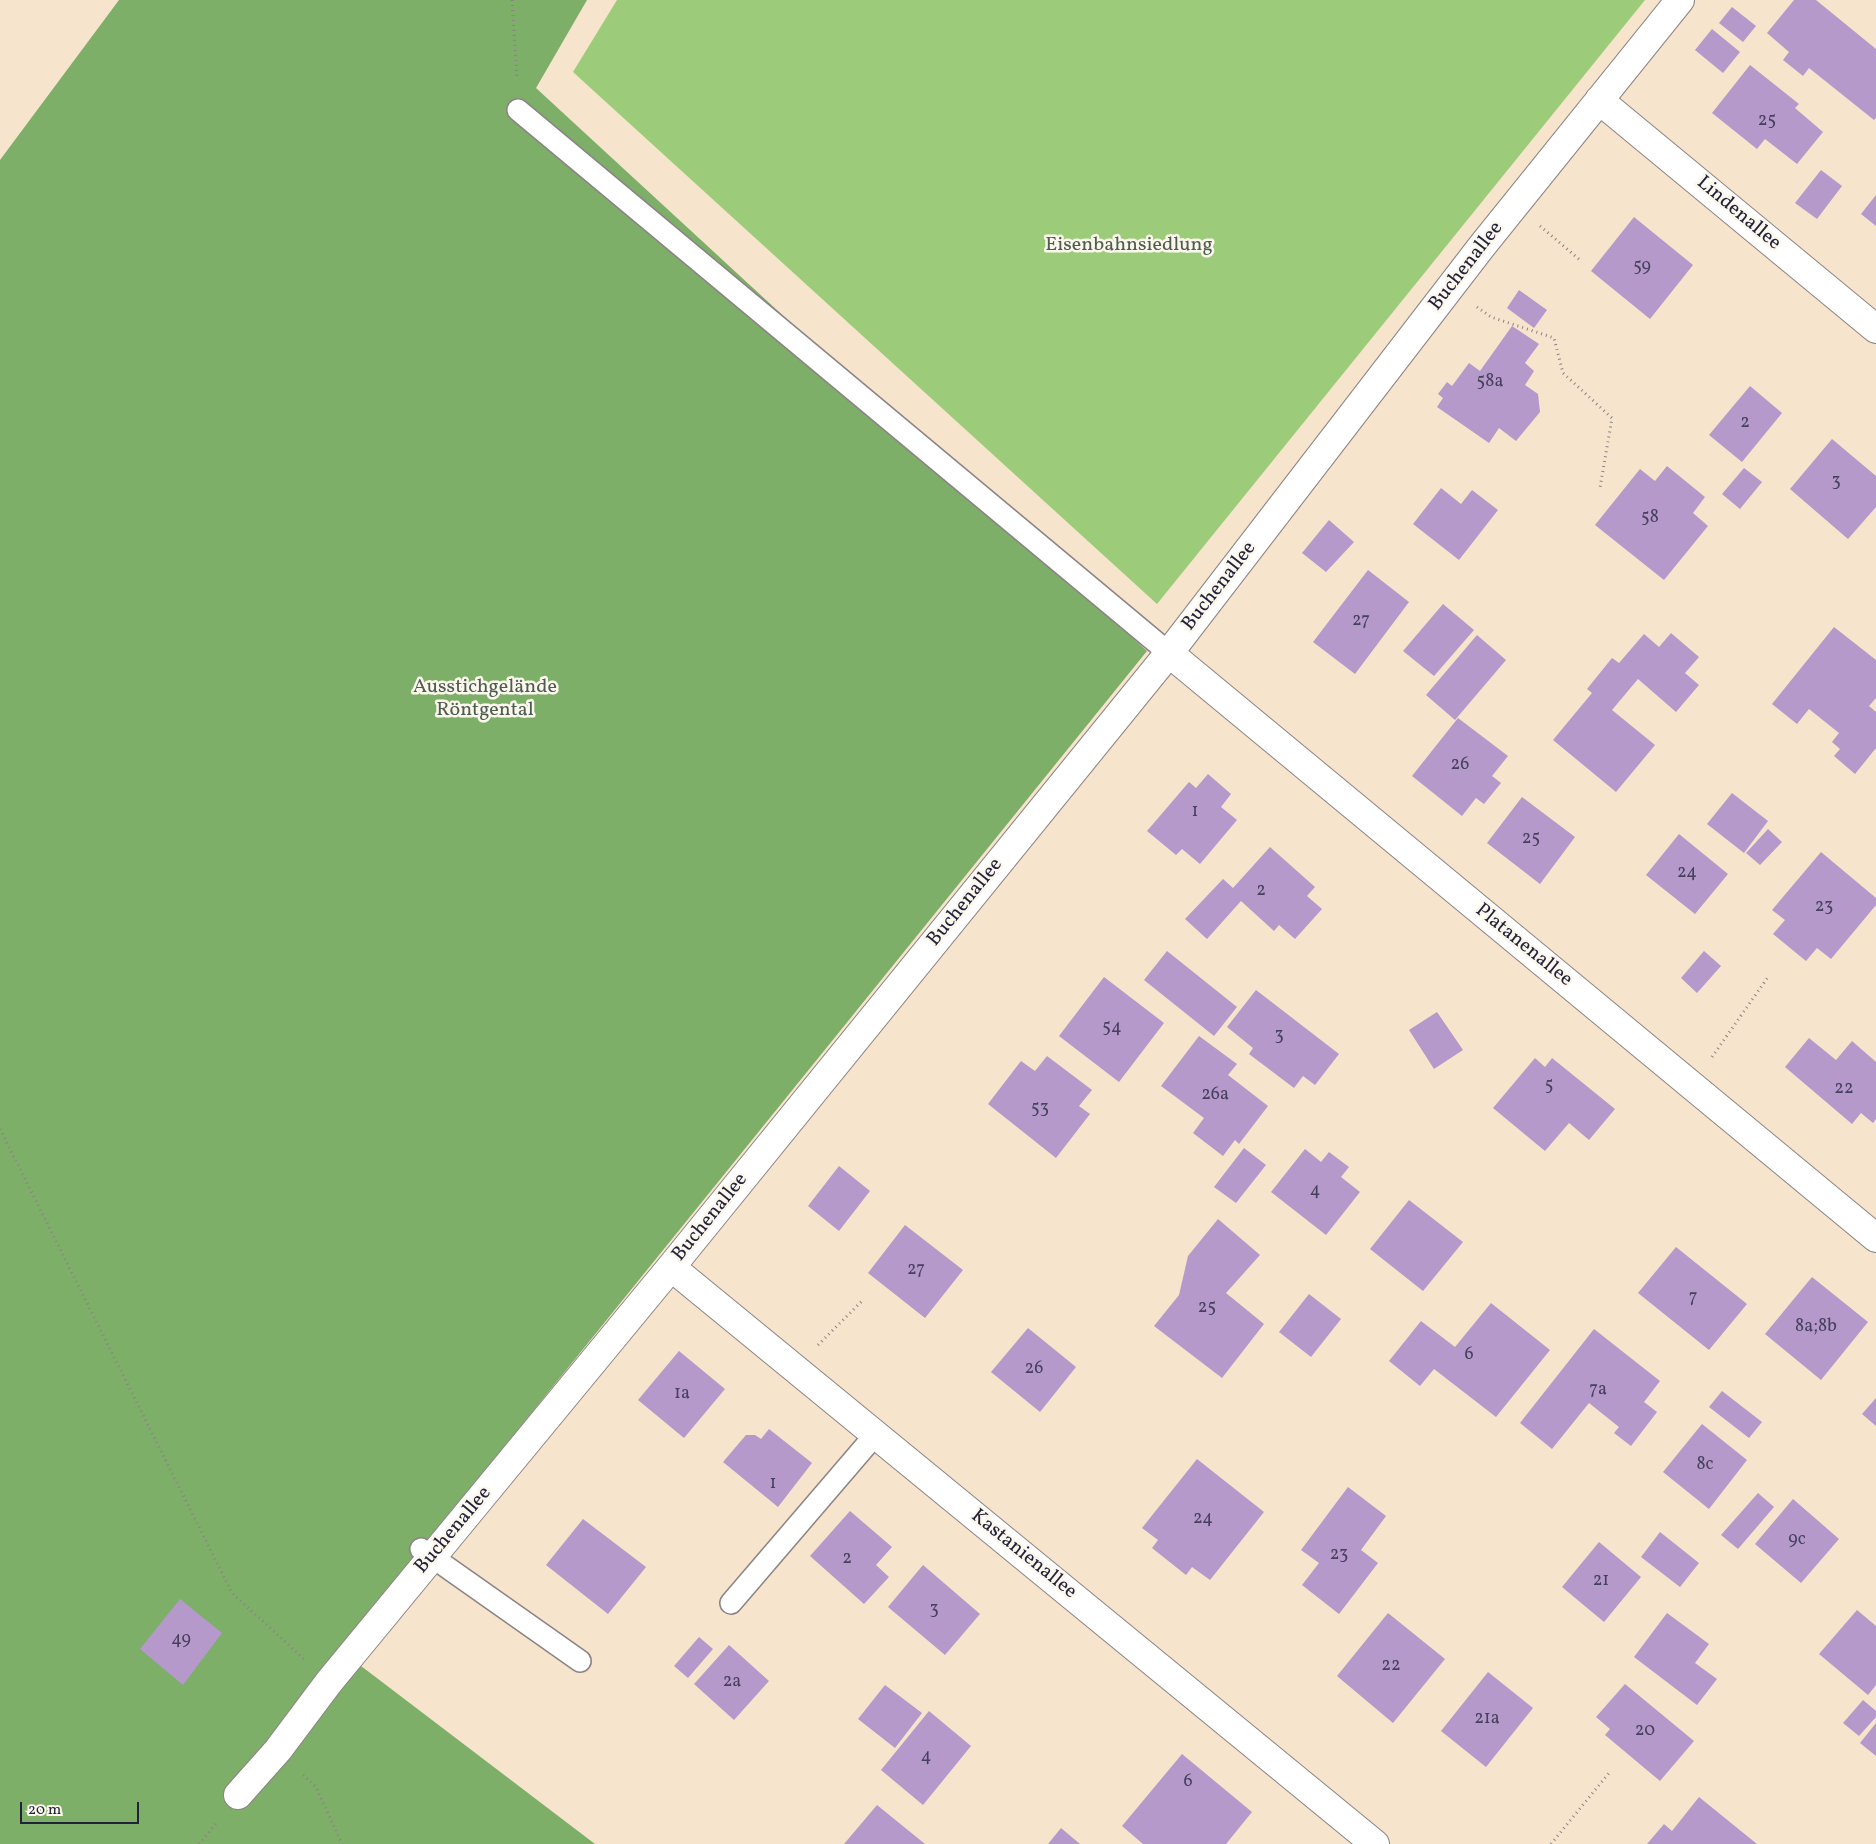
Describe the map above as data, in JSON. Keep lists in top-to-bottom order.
{
  "streets": {
    "street": [
      "Lindenallee",
      "Buchenallee",
      "Platanenallee",
      "Kastanienallee"
    ]
  },
  "crossings": [
    ["Lindenallee", "Buchenallee"],
    ["Buchenallee", "Platanenallee"],
    ["Buchenallee", "Kastanienallee"]
  ],
  "parks": ["Eisenbahnsiedlung", "Ausstichgelände Röntgental"],
  "house_numbers": [
    "25",
    "59",
    "58a",
    "2",
    "3",
    "58",
    "27",
    "26",
    "1",
    "25",
    "24",
    "2",
    "23",
    "54",
    "3",
    "5",
    "22",
    "26a",
    "53",
    "4",
    "27",
    "7",
    "25",
    "8a;8b",
    "6",
    "26",
    "7a",
    "1a",
    "8c",
    "1",
    "24",
    "9c",
    "23",
    "2",
    "21",
    "3",
    "49",
    "22",
    "2a",
    "21a",
    "20",
    "4",
    "6"
  ],
  "scale_bar": "20 m"
}
